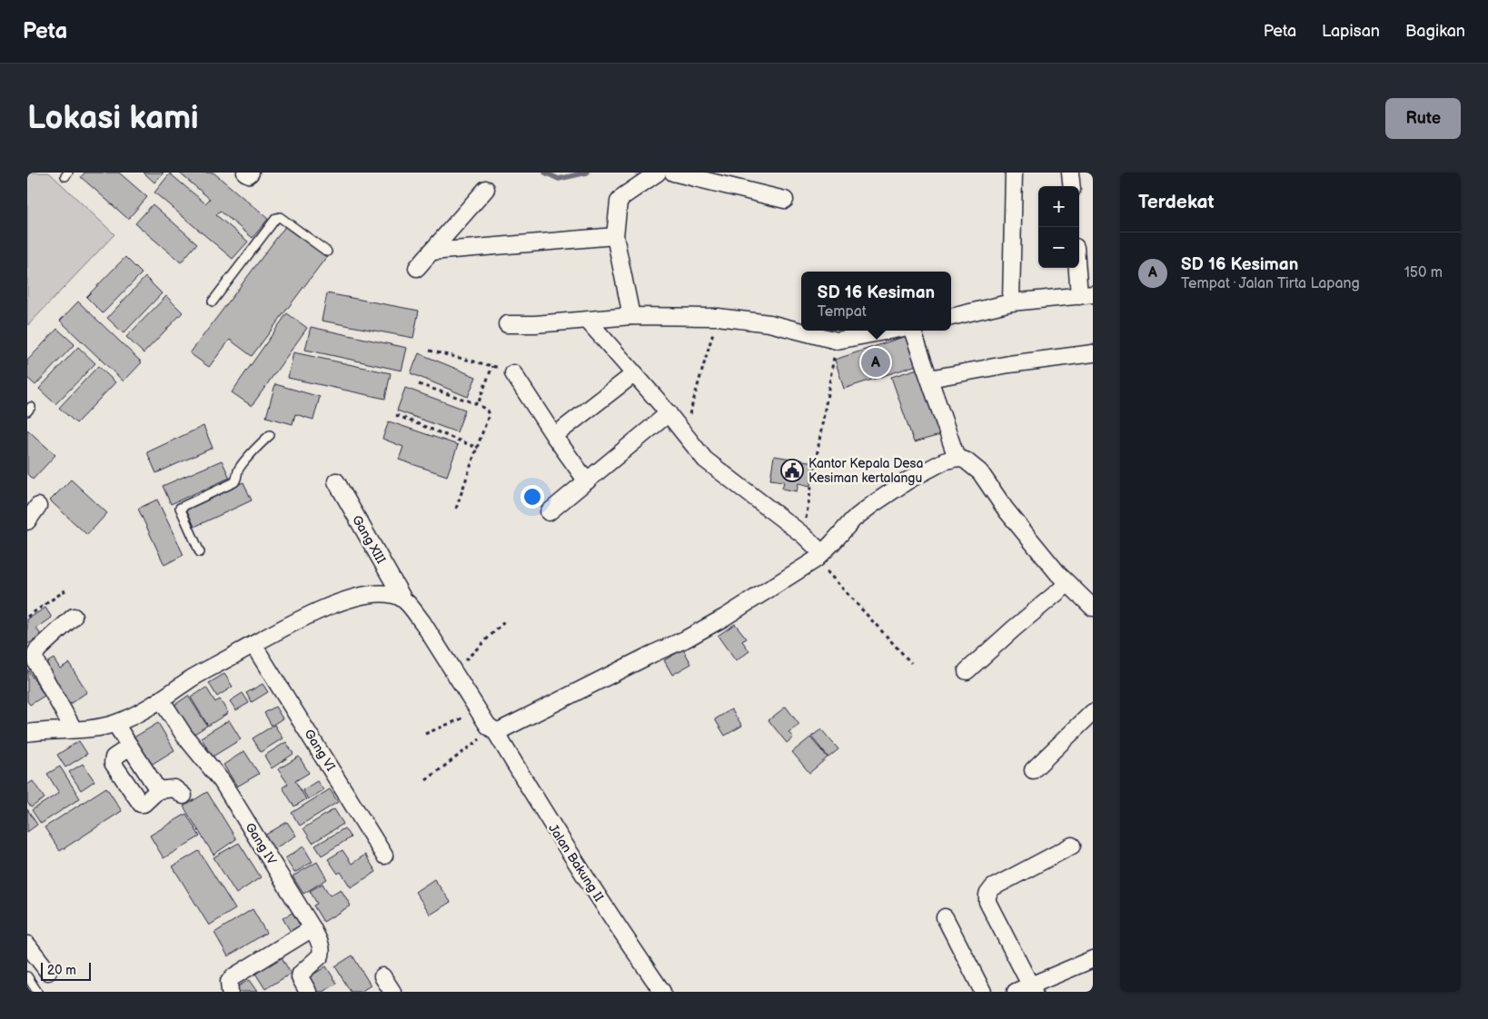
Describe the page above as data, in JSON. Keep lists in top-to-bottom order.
{
  "streets": {
    "street": [
      "Gang XIII",
      "Gang VI",
      "Gang IV",
      "Jalan Bakung II"
    ]
  },
  "crossings": [
    ["Gang XIII", "Jalan Bakung II"]
  ],
  "places": {
    "public building": ["Kantor Kepala Desa Kesiman kertalangu"]
  },
  "scale_bar": "20 m",
  "page": {
    "header": "Peta",
    "nav": ["Peta", "Lapisan", "Bagikan"],
    "buttons": "Rute",
    "title": "Lokasi kami",
    "heading": "Terdekat",
    "map_buttons": ["+", "−"],
    "list": [
      {
        "mark": "A",
        "name": "SD 16 Kesiman",
        "note": "Tempat · Jalan Tirta Lapang",
        "value": "150 m"
      }
    ],
    "popup": ["SD 16 Kesiman", "Tempat"],
    "pins": "A",
    "scale": "20 m"
  }
}
